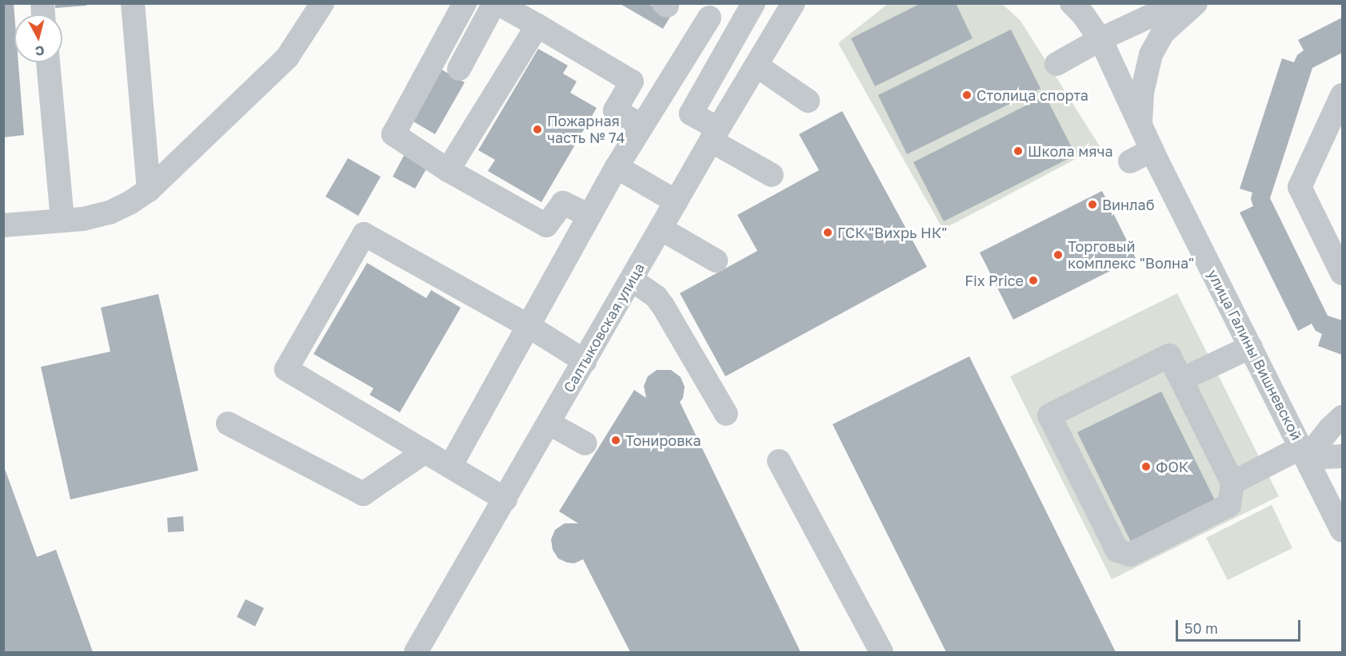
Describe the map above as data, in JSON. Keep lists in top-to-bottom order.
{
  "streets": {
    "street": ["Салтыковская улица", "улица Галины Вишневской"]
  },
  "places": [
    "Столица спорта",
    "Пожарная часть № 74",
    "Школа мяча",
    "Винлаб",
    "ГСК \"Вихрь НК\"",
    "Торговый комплекс \"Волна\"",
    "Fix Price",
    "Тонировка",
    "ФОК"
  ],
  "scale_bar": "50 m",
  "north": "bottom"
}
